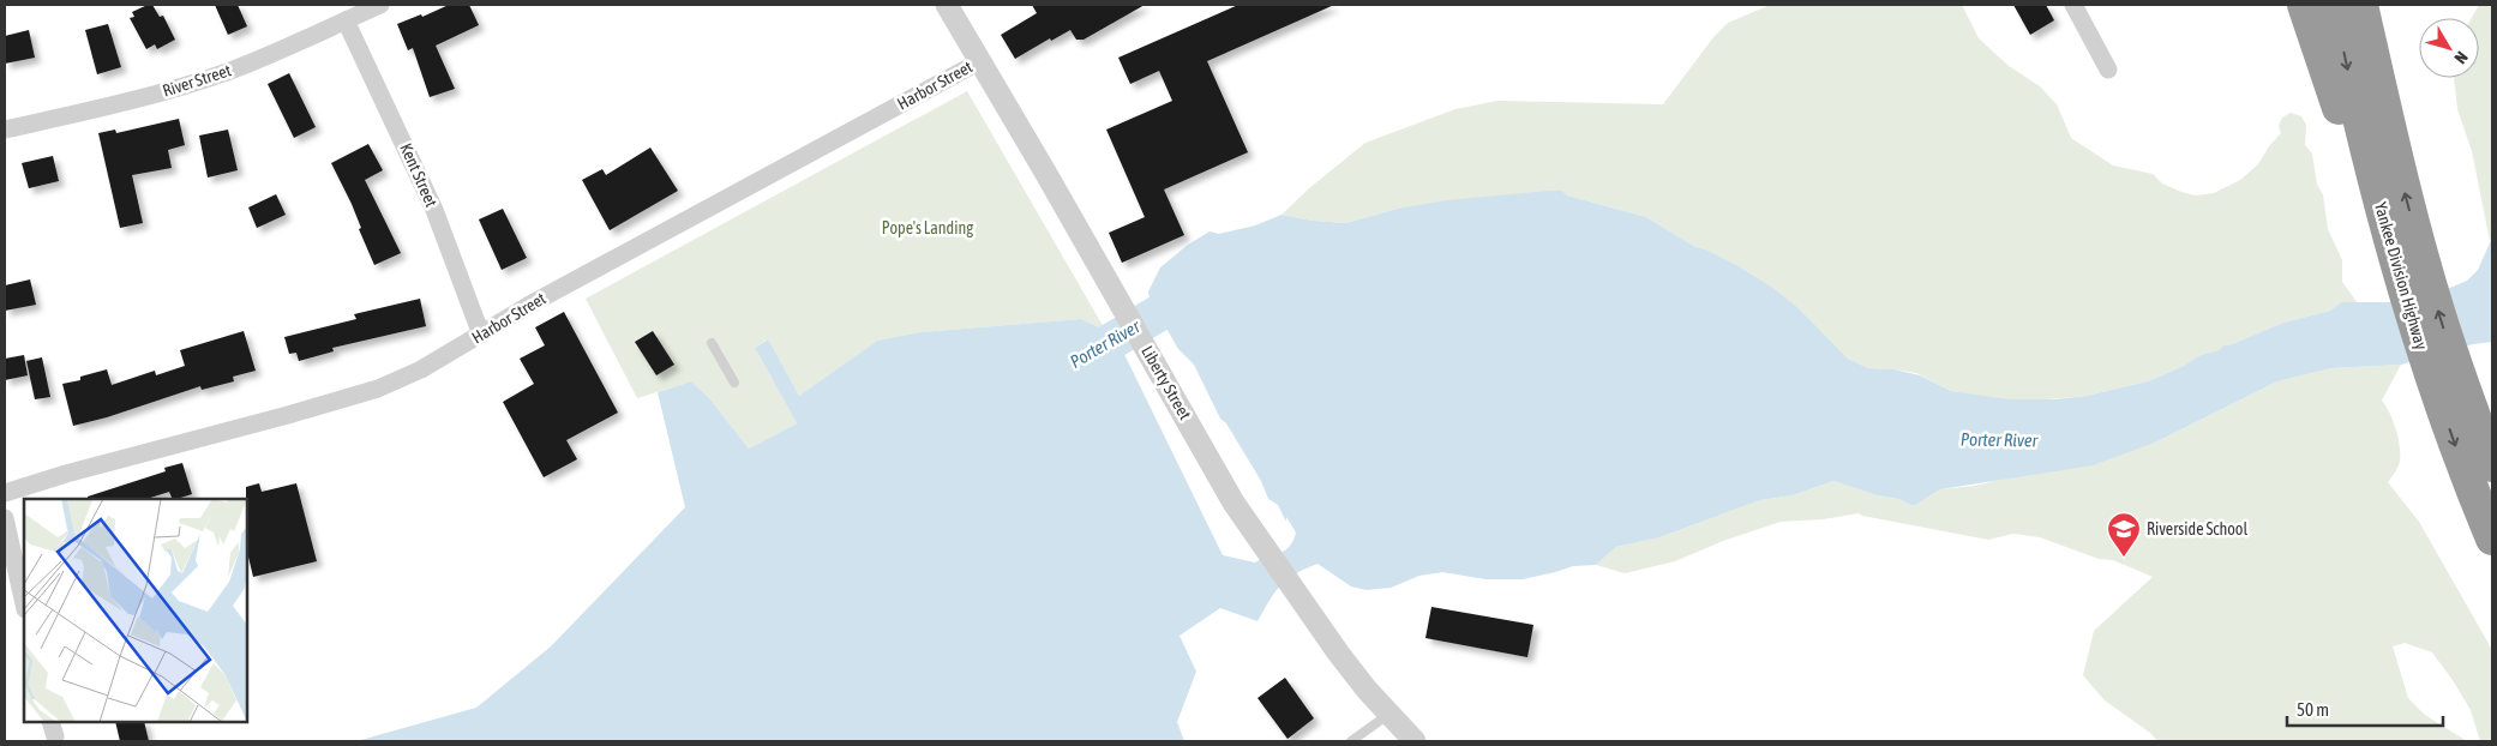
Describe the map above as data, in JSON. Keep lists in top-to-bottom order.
{
  "streets": {
    "highway": ["Yankee Division Highway"],
    "street": [
      "River Street",
      "Harbor Street",
      "Kent Street",
      "Liberty Street"
    ]
  },
  "crossings": [
    ["River Street", "Kent Street"],
    ["Harbor Street", "Kent Street"],
    ["Harbor Street", "Liberty Street"]
  ],
  "water": ["Porter River"],
  "parks": ["Pope's Landing"],
  "places": {
    "school or university": ["Riverside School"]
  },
  "scale_bar": "50 m",
  "north": "bottom right"
}
